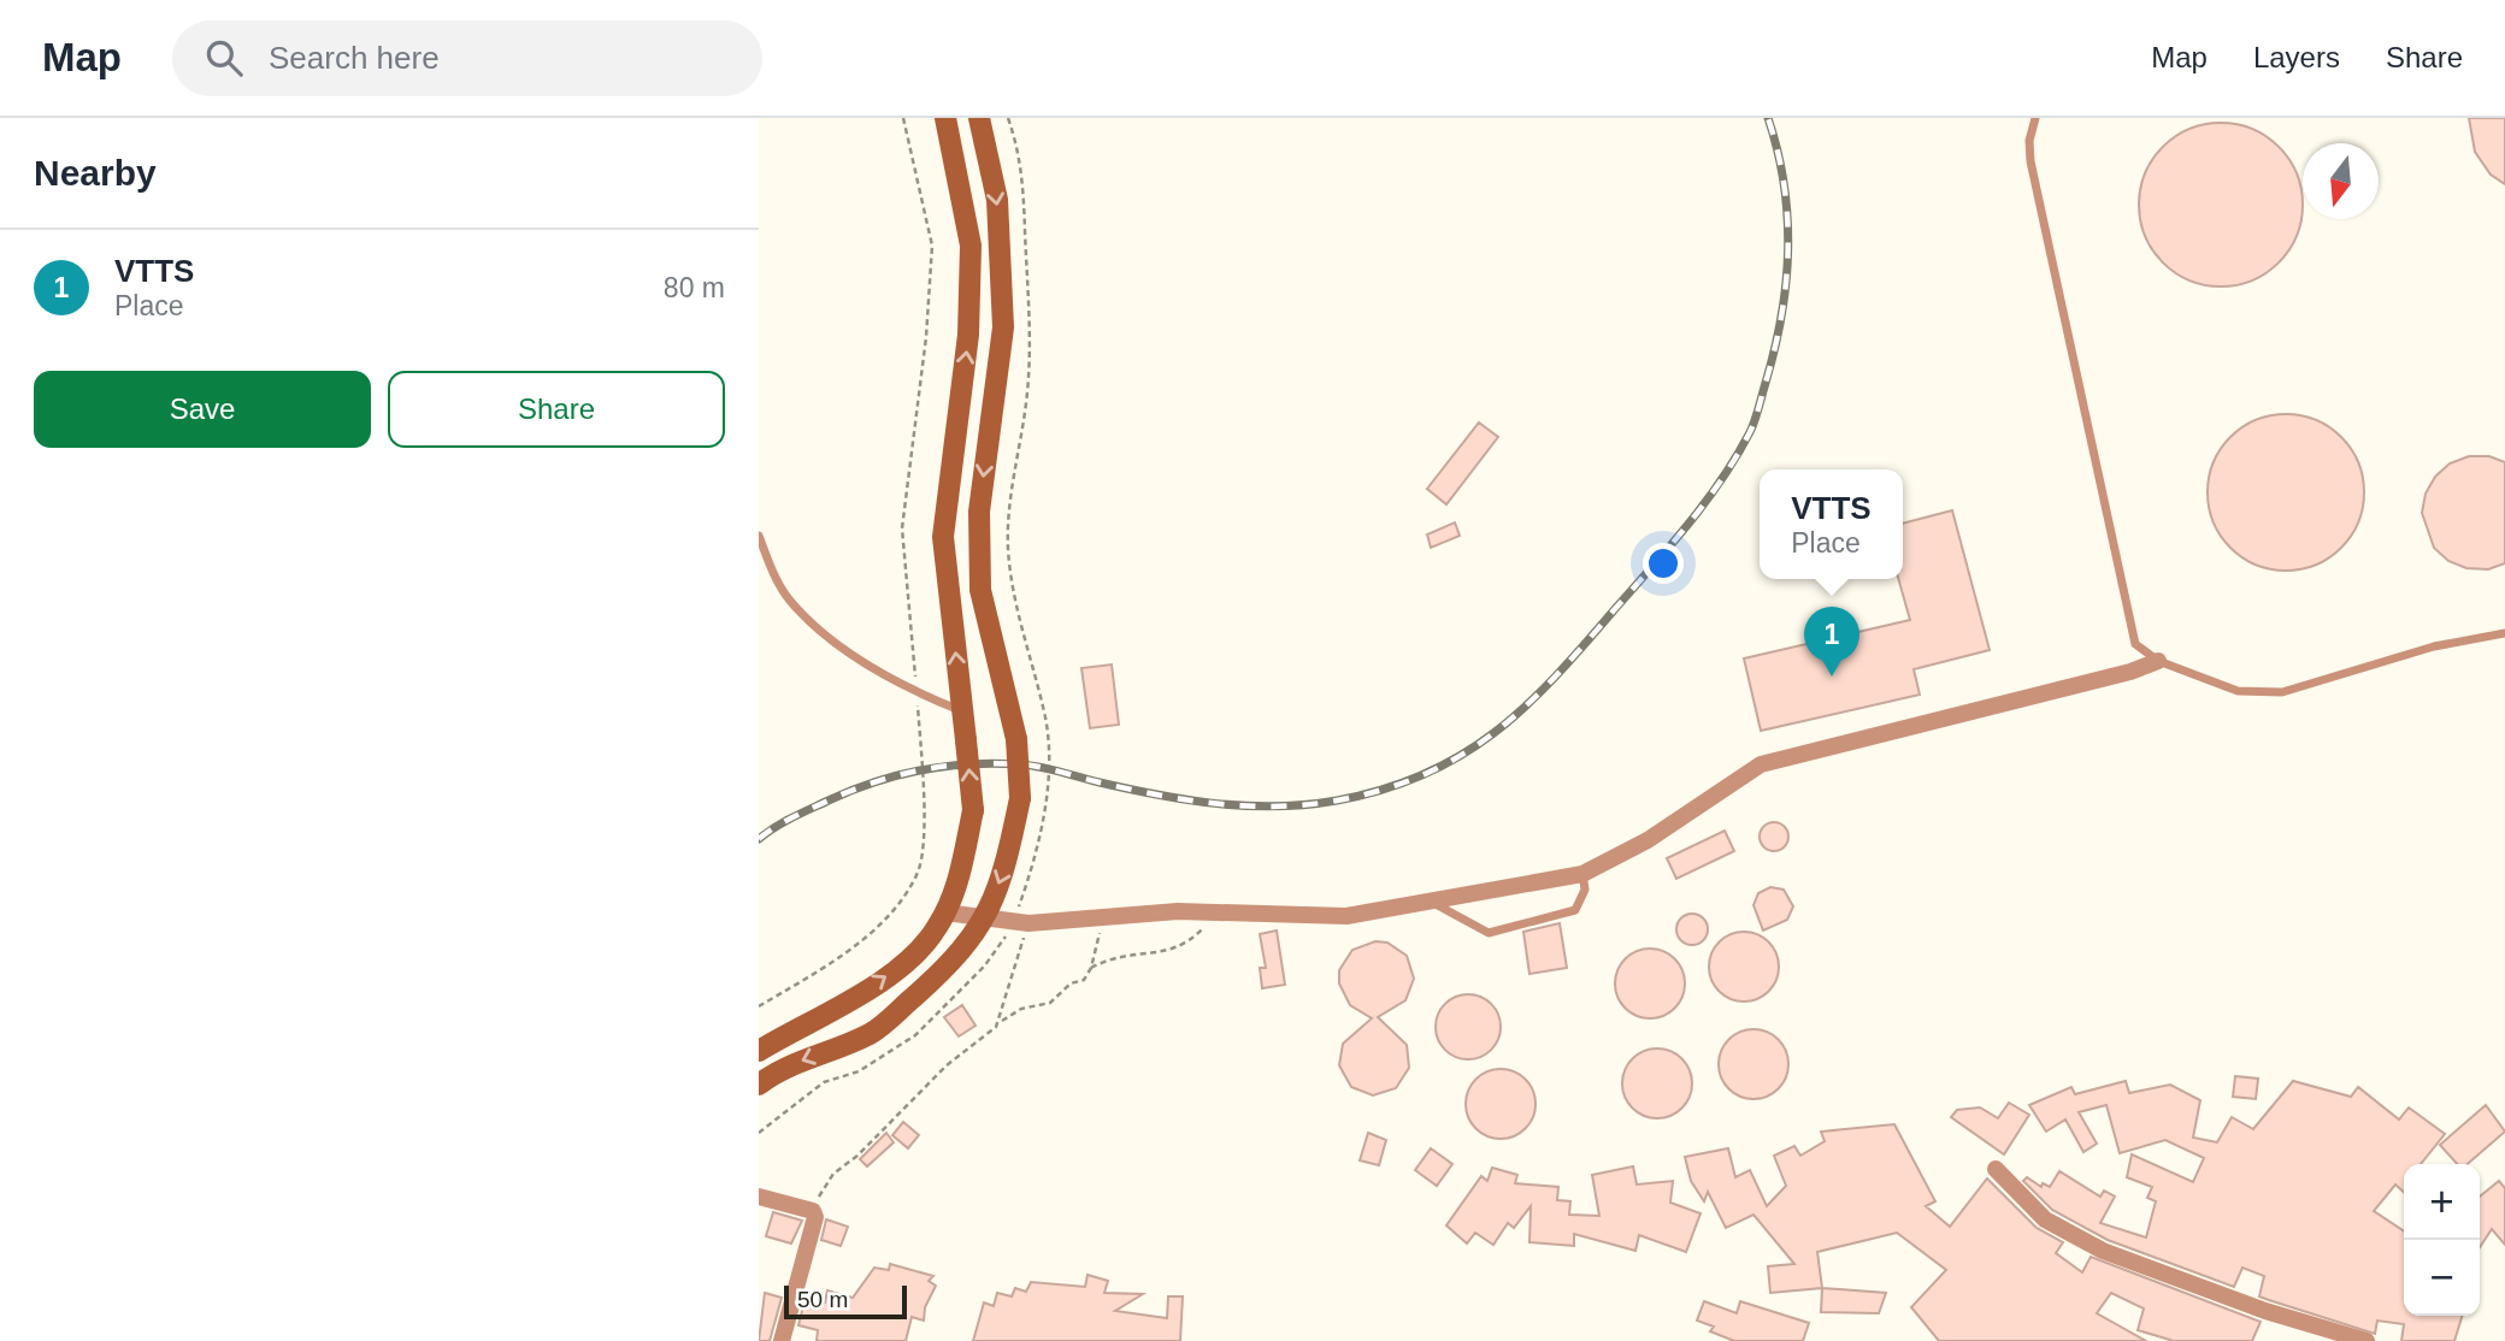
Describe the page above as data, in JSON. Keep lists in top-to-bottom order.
{
  "scale_bar": "50 m",
  "north": "bottom",
  "page": {
    "header": "Map",
    "search": "Search here",
    "nav": ["Map", "Layers", "Share"],
    "heading": "Nearby",
    "list": [
      {
        "mark": "1",
        "name": "VTTS",
        "note": "Place",
        "value": "80 m"
      }
    ],
    "buttons": ["Save", "Share"],
    "popup": ["VTTS", "Place"],
    "pins": "1",
    "map_buttons": ["+", "−"],
    "scale": "50 m"
  }
}
